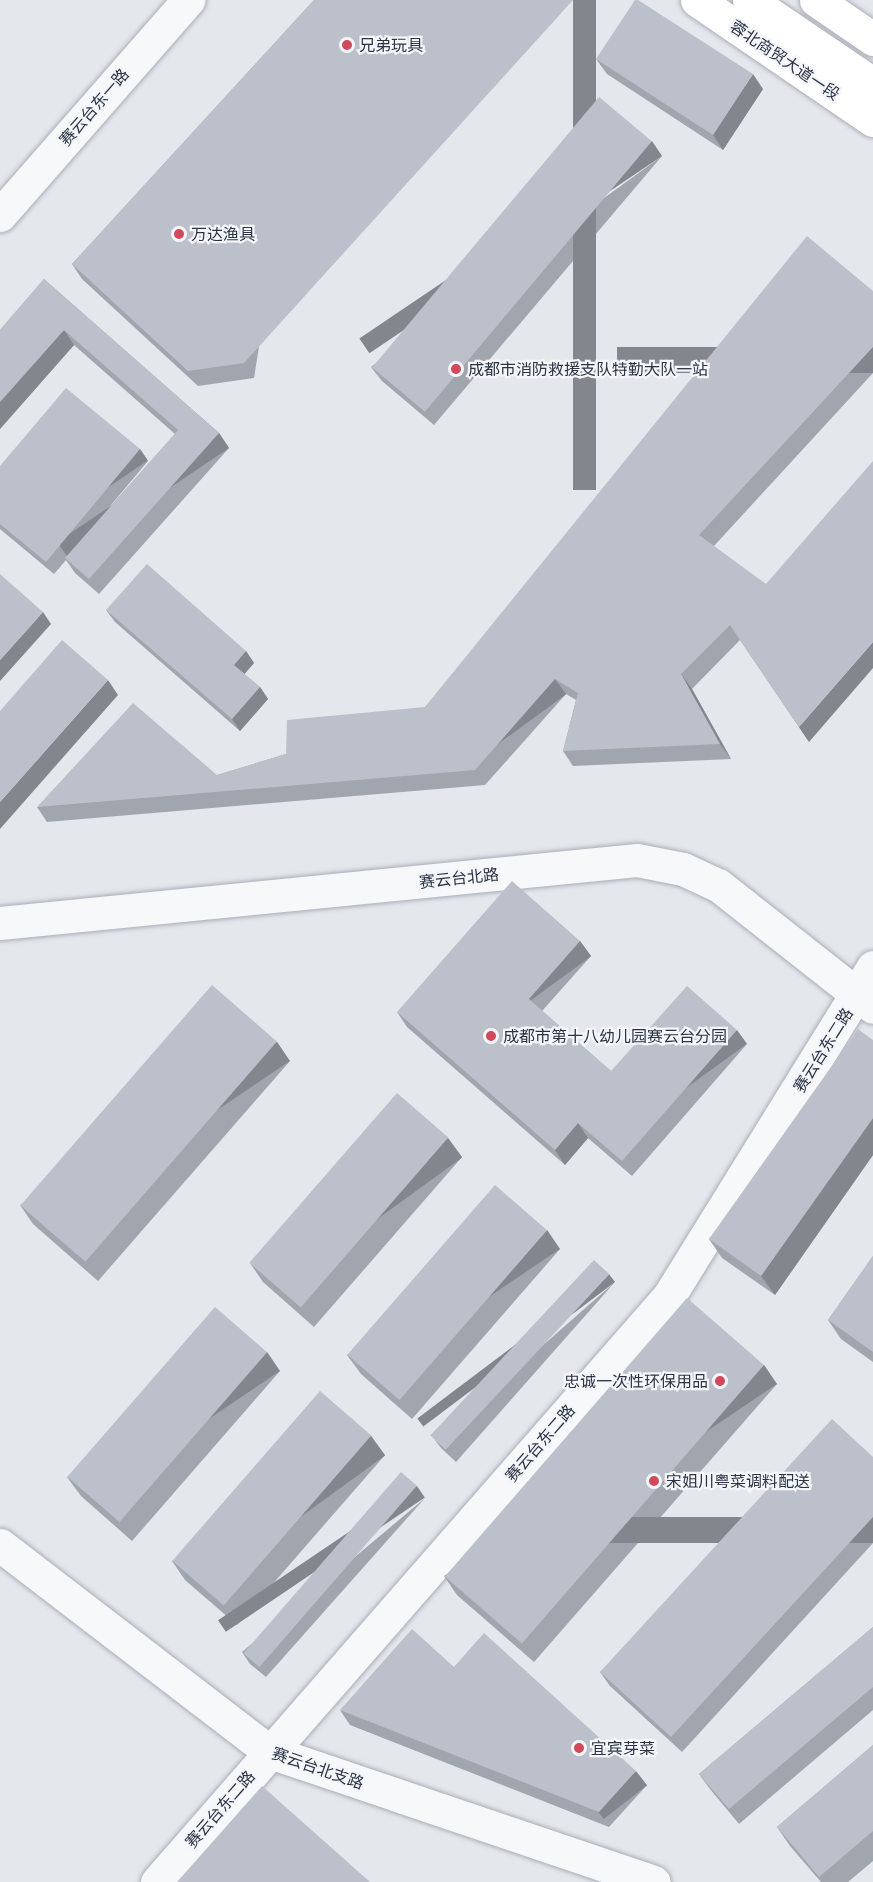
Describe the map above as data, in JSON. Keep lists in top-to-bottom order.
{
  "streets": {
    "main road": ["蓉北商贸大道一段"],
    "street": [
      "赛云台东一路",
      "赛云台北路",
      "赛云台东二路",
      "赛云台北支路"
    ]
  },
  "crossings": [
    ["赛云台北路", "赛云台东二路"],
    ["赛云台东二路", "赛云台北支路"]
  ],
  "places": [
    "兄弟玩具",
    "万达渔具",
    "成都市消防救援支队特勤大队一站",
    "成都市第十八幼儿园赛云台分园",
    "忠诚一次性环保用品",
    "宋姐川粤菜调料配送",
    "宜宾芽菜"
  ]
}
